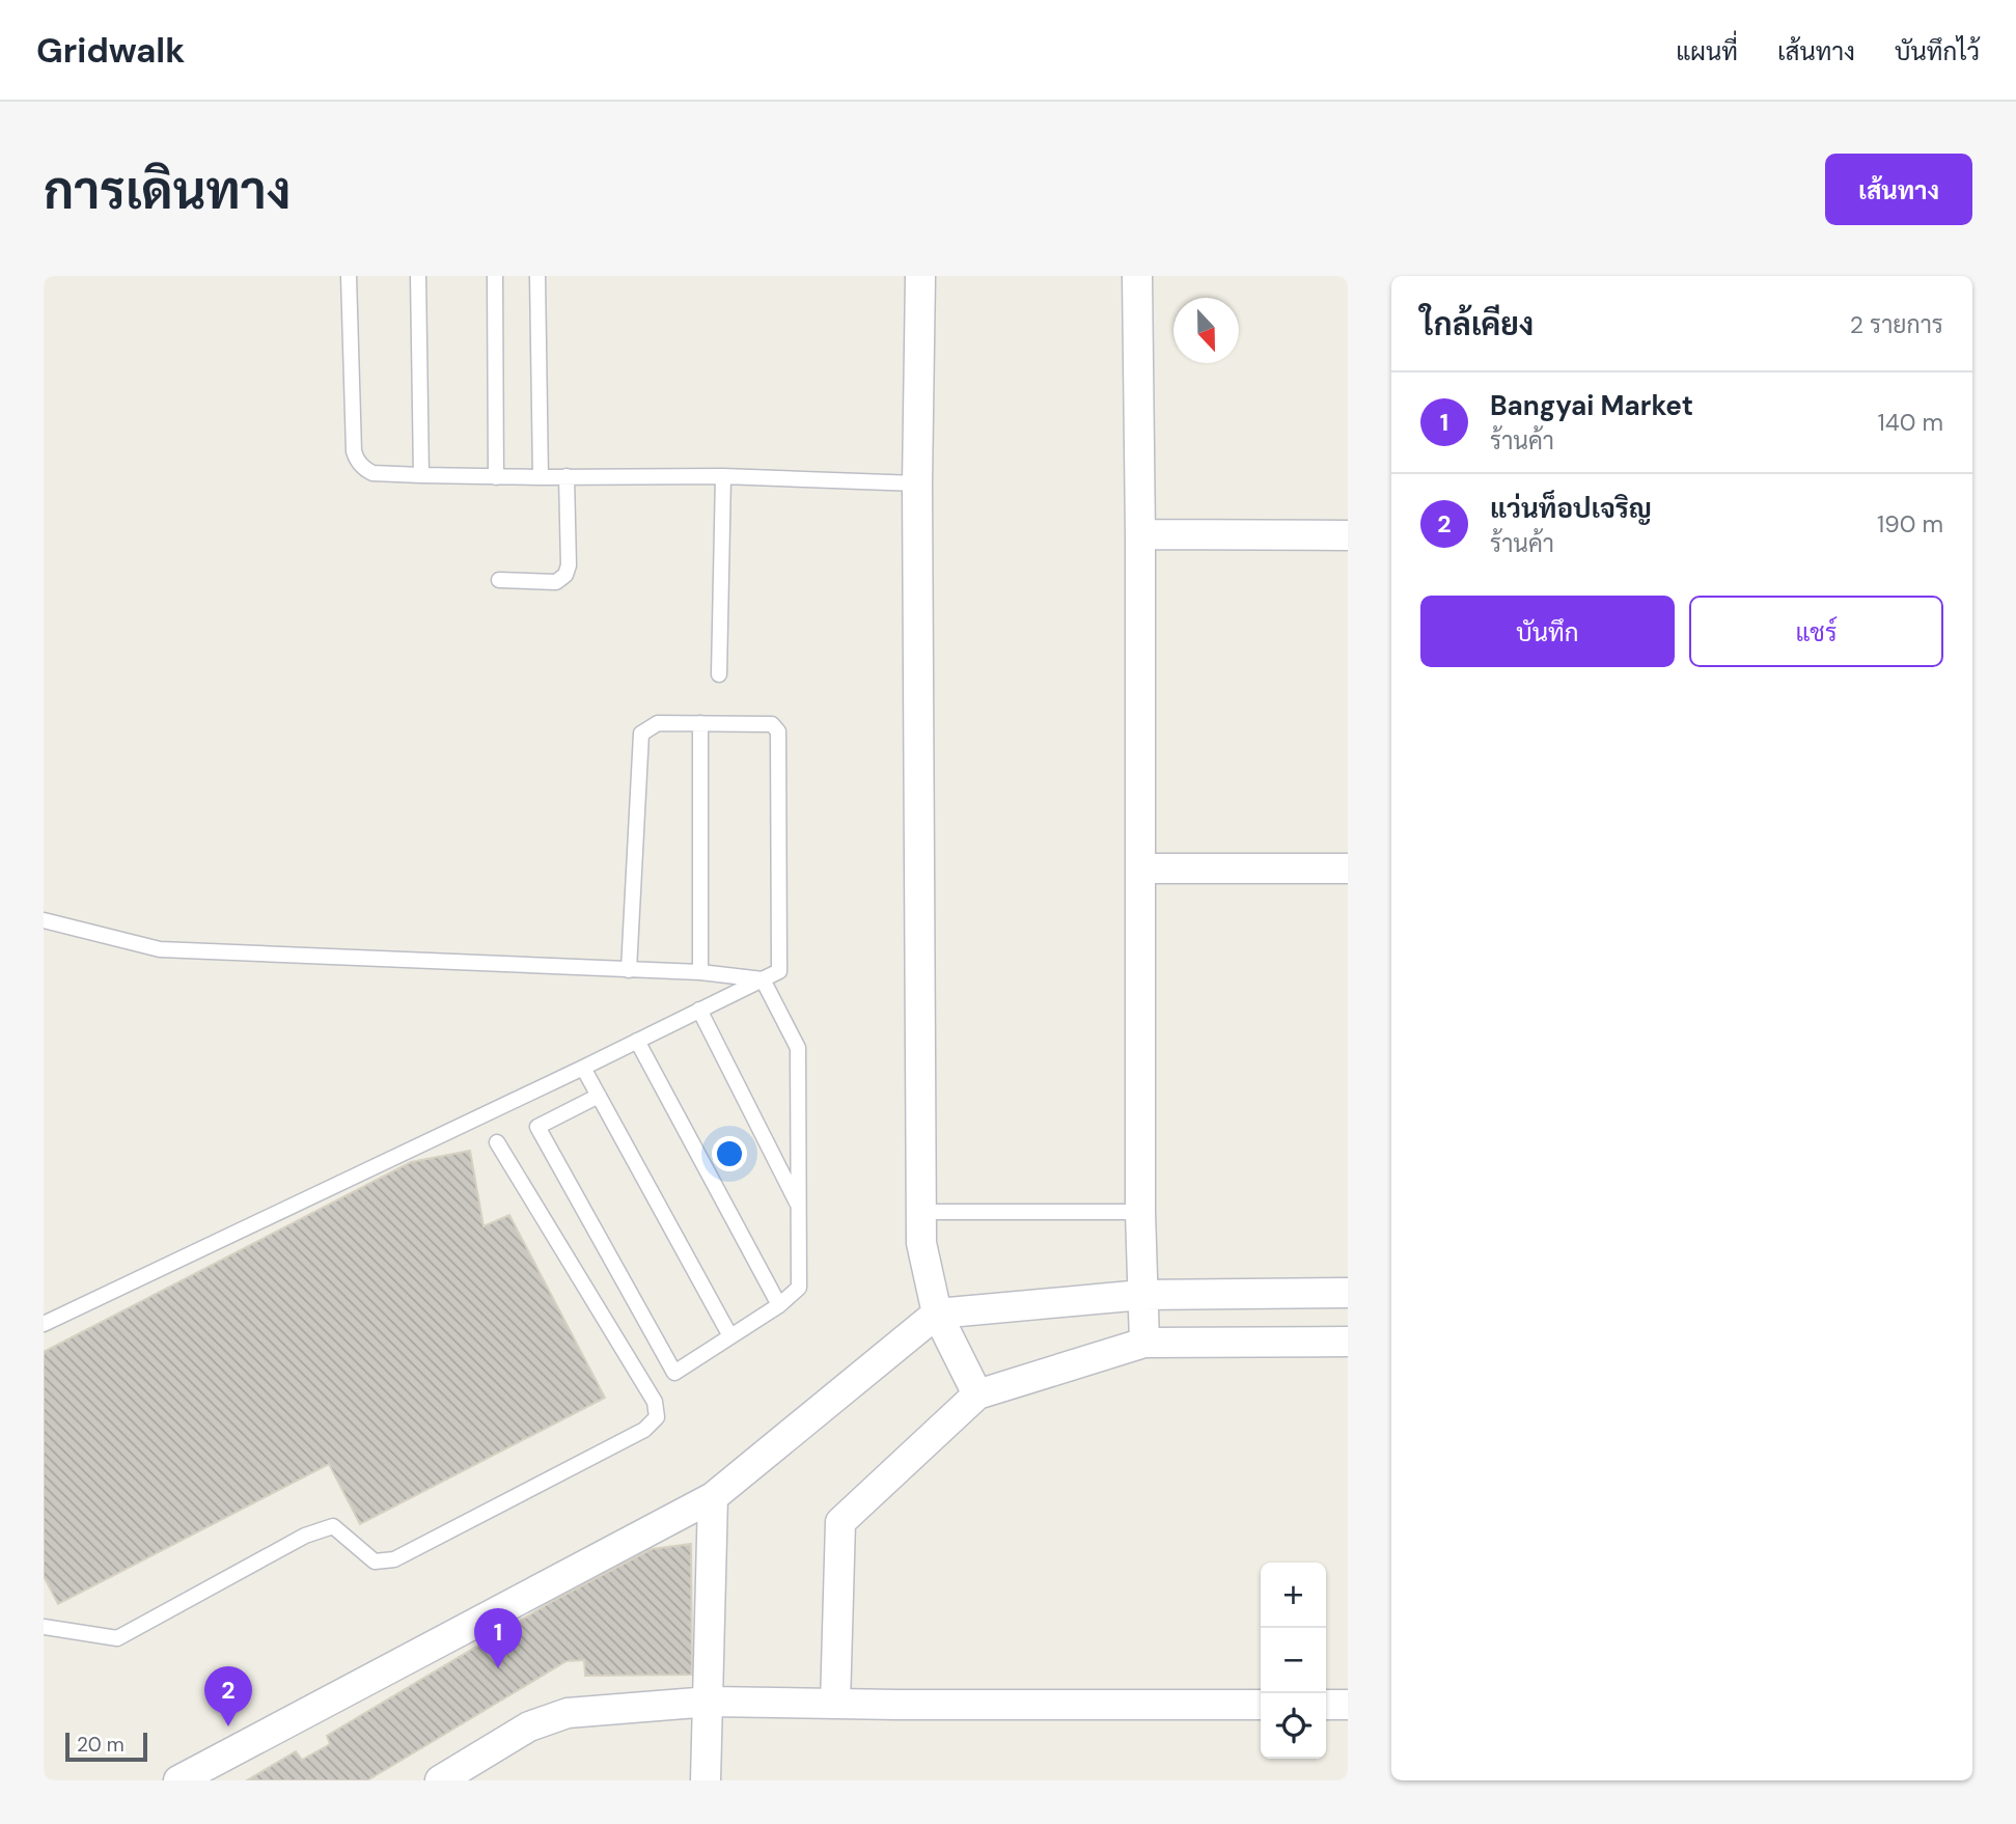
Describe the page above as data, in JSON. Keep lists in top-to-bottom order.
{
  "scale_bar": "20 m",
  "north": "bottom",
  "page": {
    "header": "Gridwalk",
    "nav": ["แผนที่", "เส้นทาง", "บันทึกไว้"],
    "buttons": [
      "เส้นทาง",
      ["บันทึก", "แชร์"]
    ],
    "title": "การเดินทาง",
    "heading": ["ใกล้เคียง", "2 รายการ"],
    "list": [
      {
        "mark": "1",
        "name": "Bangyai Market",
        "note": "ร้านค้า",
        "value": "140 m"
      },
      {
        "mark": "2",
        "name": "แว่นท็อปเจริญ",
        "note": "ร้านค้า",
        "value": "190 m"
      }
    ],
    "map_buttons": ["+", "−"],
    "pins": ["1", "2"],
    "scale": "20 m"
  }
}
